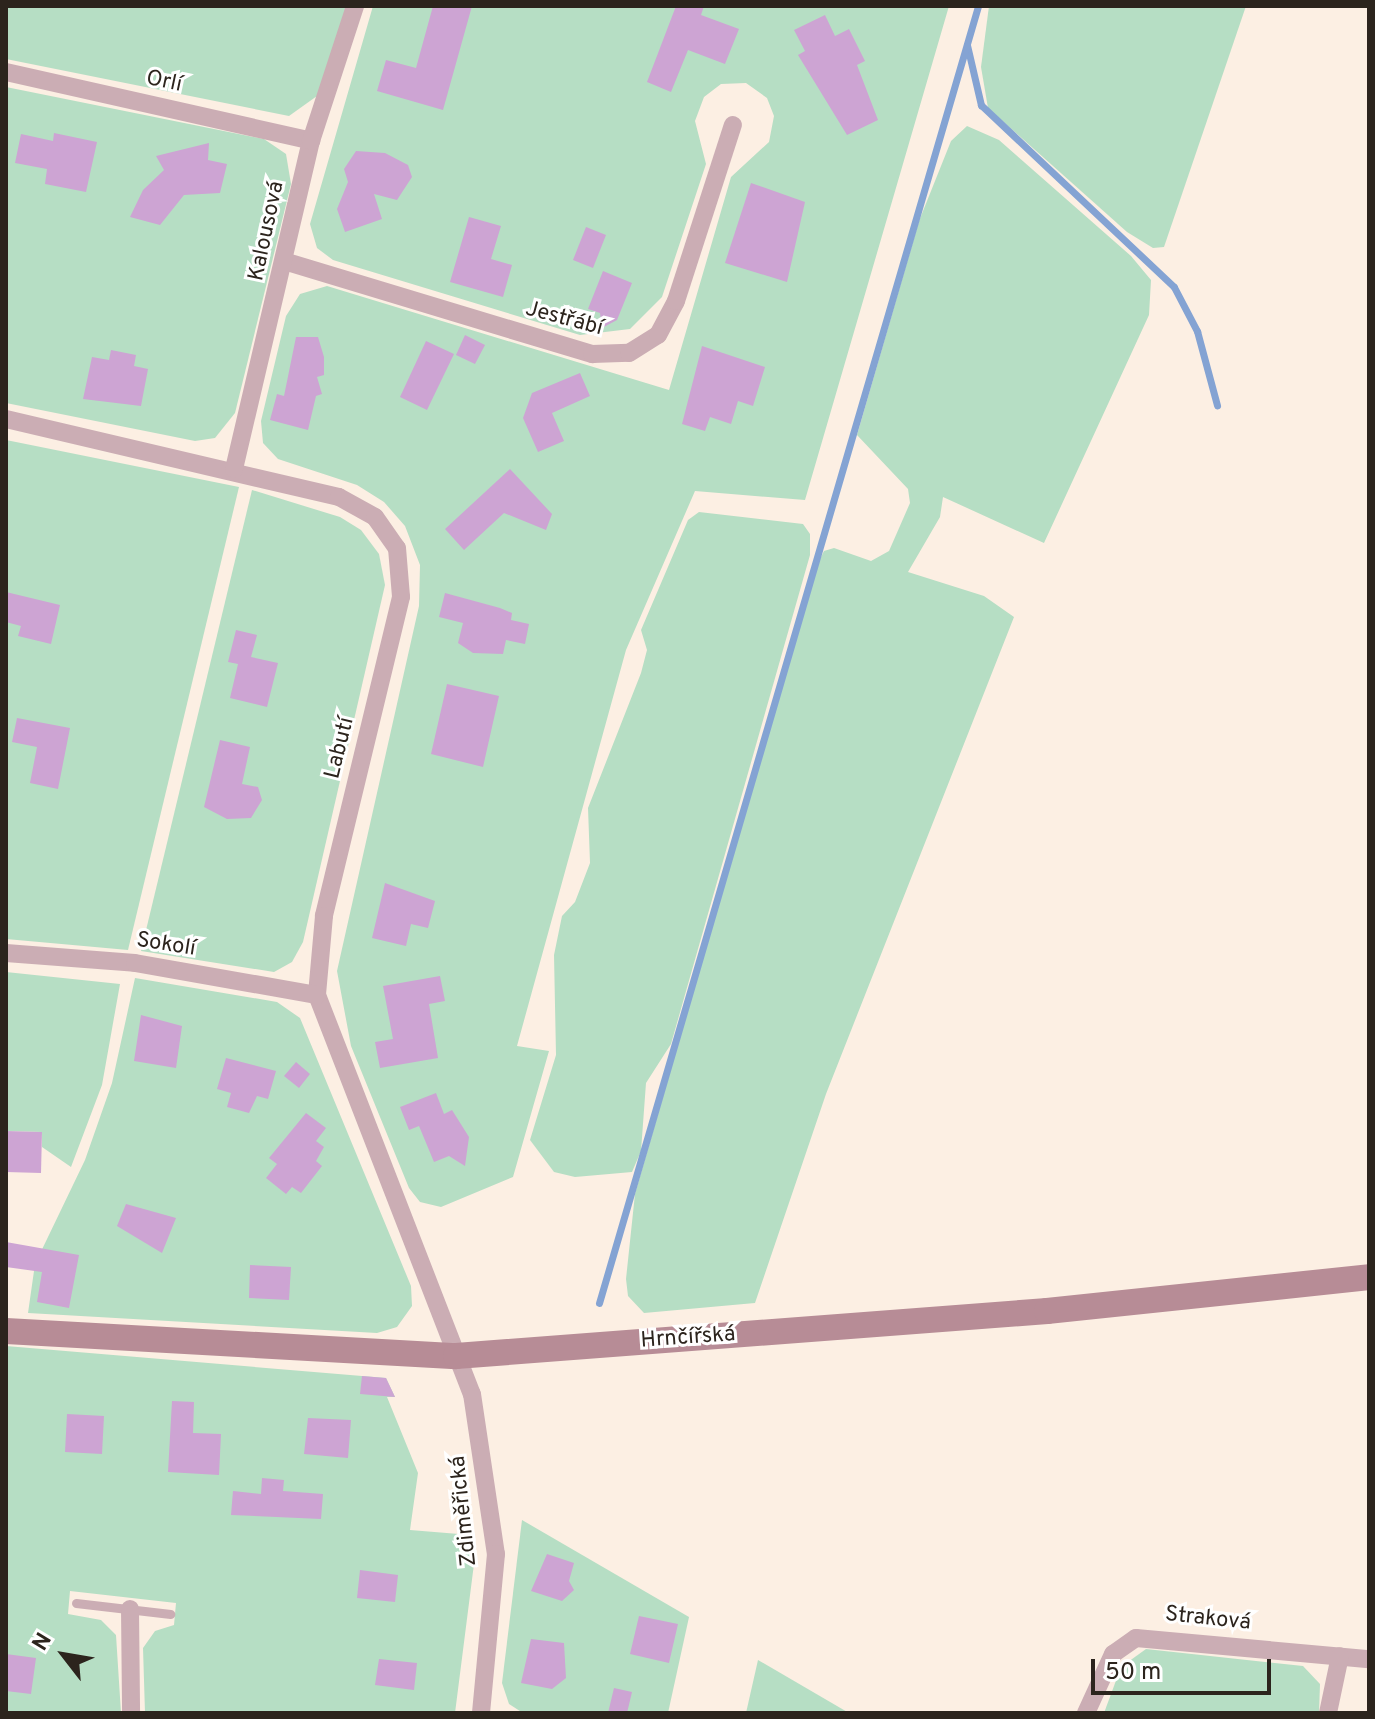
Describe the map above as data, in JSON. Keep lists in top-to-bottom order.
{
  "streets": {
    "street": [
      "Orlí",
      "Kalousová",
      "Jestřábí",
      "Labutí",
      "Sokolí",
      "Hrnčířská",
      "Zdiměřická",
      "Straková"
    ]
  },
  "crossings": [
    ["Orlí", "Kalousová"],
    ["Kalousová", "Jestřábí"],
    ["Kalousová", "Labutí"],
    ["Labutí", "Sokolí"],
    ["Labutí", "Hrnčířská"],
    ["Labutí", "Zdiměřická"],
    ["Hrnčířská", "Zdiměřická"]
  ],
  "scale_bar": "50 m",
  "north": "top left"
}
